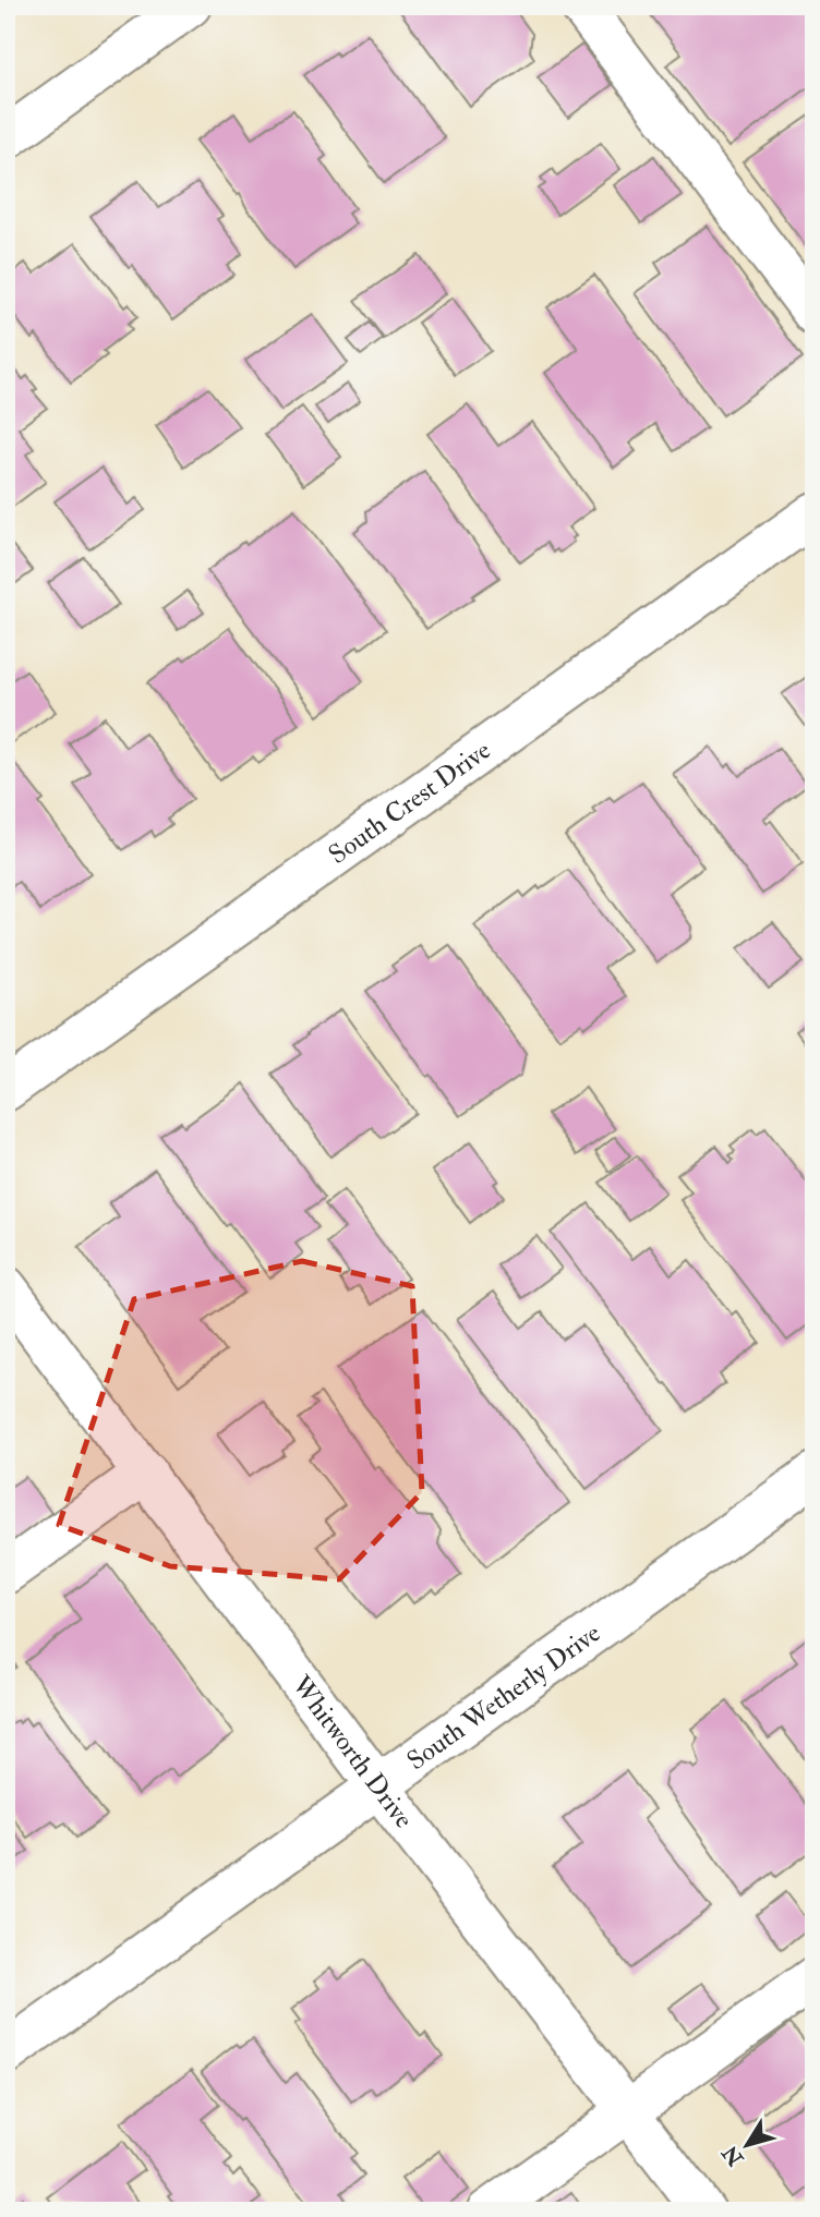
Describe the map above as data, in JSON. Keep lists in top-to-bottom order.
{
  "streets": {
    "street": ["South Crest Drive", "South Wetherly Drive", "Whitworth Drive"]
  },
  "crossings": [
    ["South Wetherly Drive", "Whitworth Drive"]
  ],
  "north": "bottom left"
}
